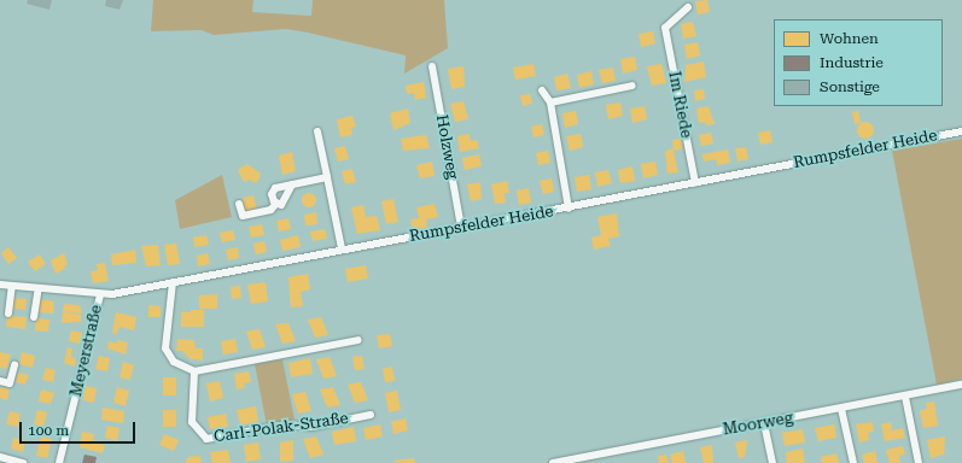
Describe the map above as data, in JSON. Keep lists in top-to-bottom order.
{
  "streets": {
    "street": [
      "Im Riede",
      "Holzweg",
      "Rumpsfelder Heide",
      "Meyerstraße",
      "Moorweg",
      "Carl-Polak-Straße"
    ]
  },
  "crossings": [
    ["Im Riede", "Rumpsfelder Heide"],
    ["Holzweg", "Rumpsfelder Heide"],
    ["Rumpsfelder Heide", "Meyerstraße"]
  ],
  "legend": ["Wohnen", "Industrie", "Sonstige"],
  "scale_bar": "100 m"
}
